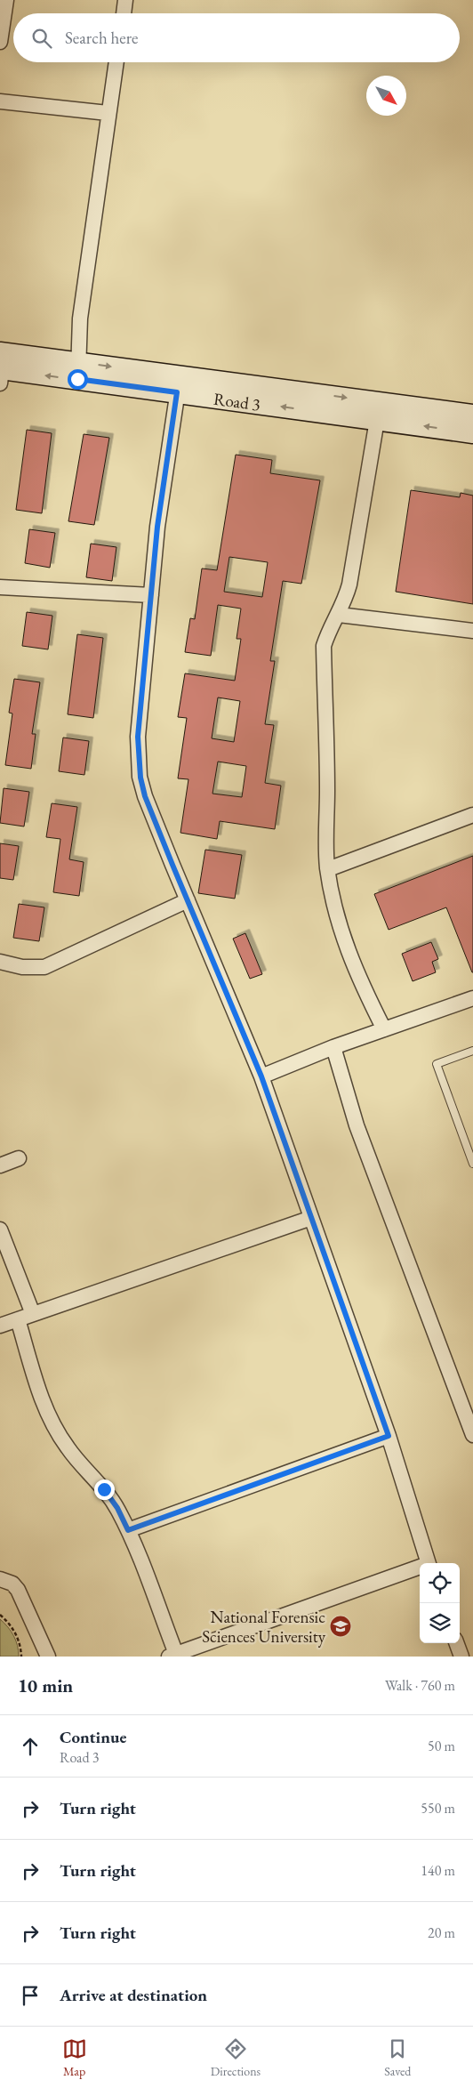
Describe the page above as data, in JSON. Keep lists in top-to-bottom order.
{
  "streets": {
    "street": ["Road 3"]
  },
  "places": {
    "school or university": ["National Forensic Sciences University"]
  },
  "north": "bottom right",
  "page": {
    "search": "Search here",
    "heading": ["10 min", "Walk · 760 m"],
    "list": [
      ["Continue", "Road 3", "50 m"],
      ["Turn right", "550 m"],
      ["Turn right", "140 m"],
      ["Turn right", "20 m"],
      "Arrive at destination"
    ],
    "nav": ["Map", "Directions", "Saved"]
  }
}
